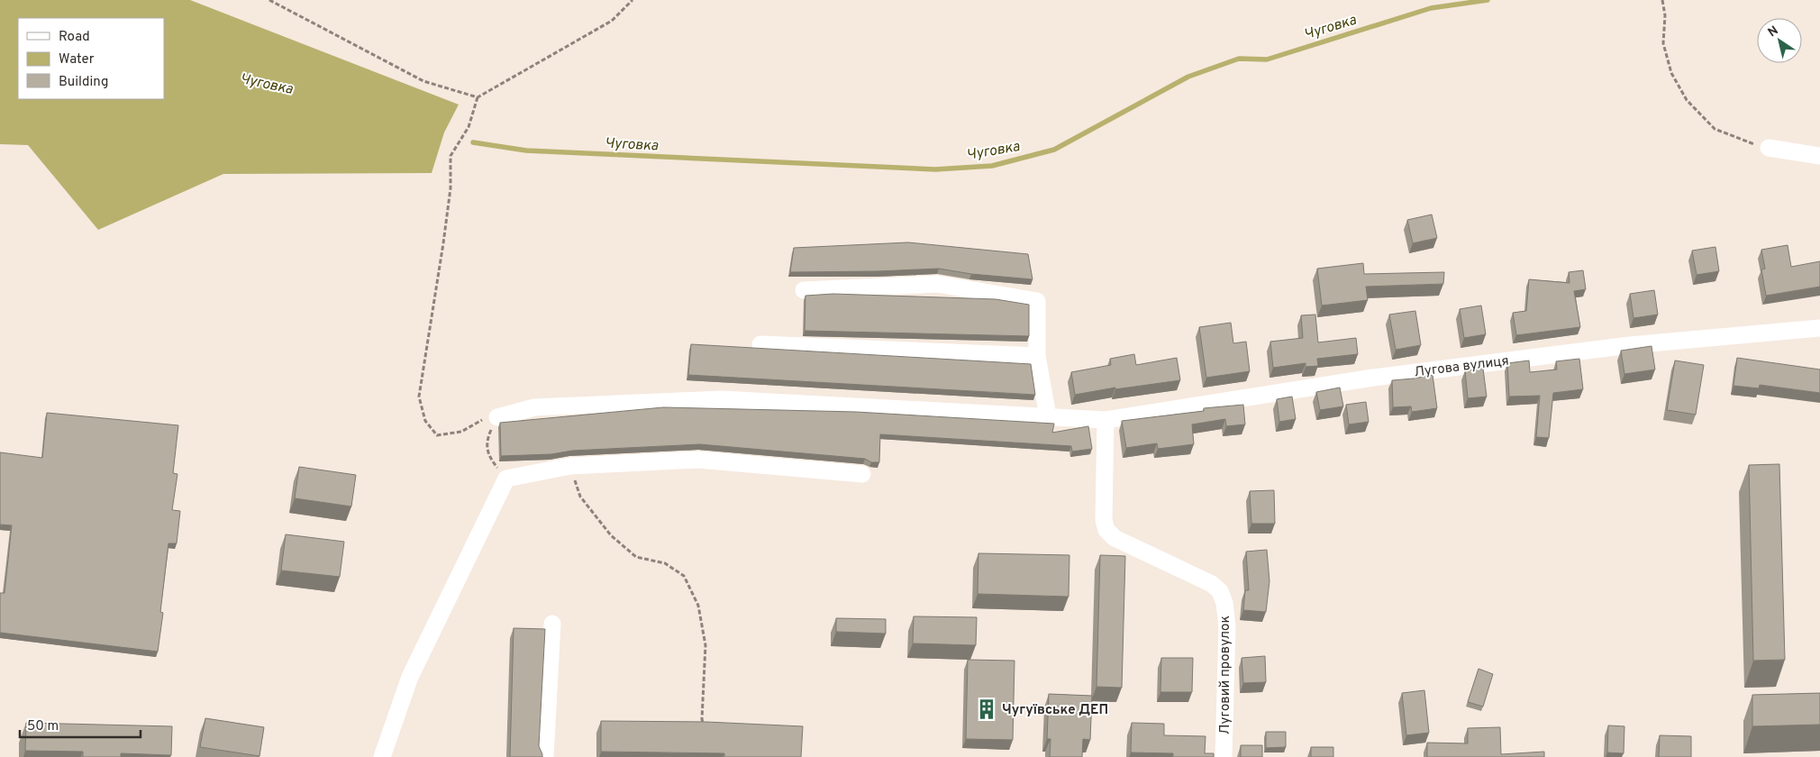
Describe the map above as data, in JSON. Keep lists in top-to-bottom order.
{
  "streets": {
    "street": ["Лугова вулиця", "Луговий провулок"]
  },
  "crossings": [
    ["Лугова вулиця", "Луговий провулок"]
  ],
  "water": ["Чуговка"],
  "places": {
    "building": ["Чугуївське ДЕП"]
  },
  "legend": ["Road", "Water", "Building"],
  "scale_bar": "50 m",
  "north": "top left"
}
